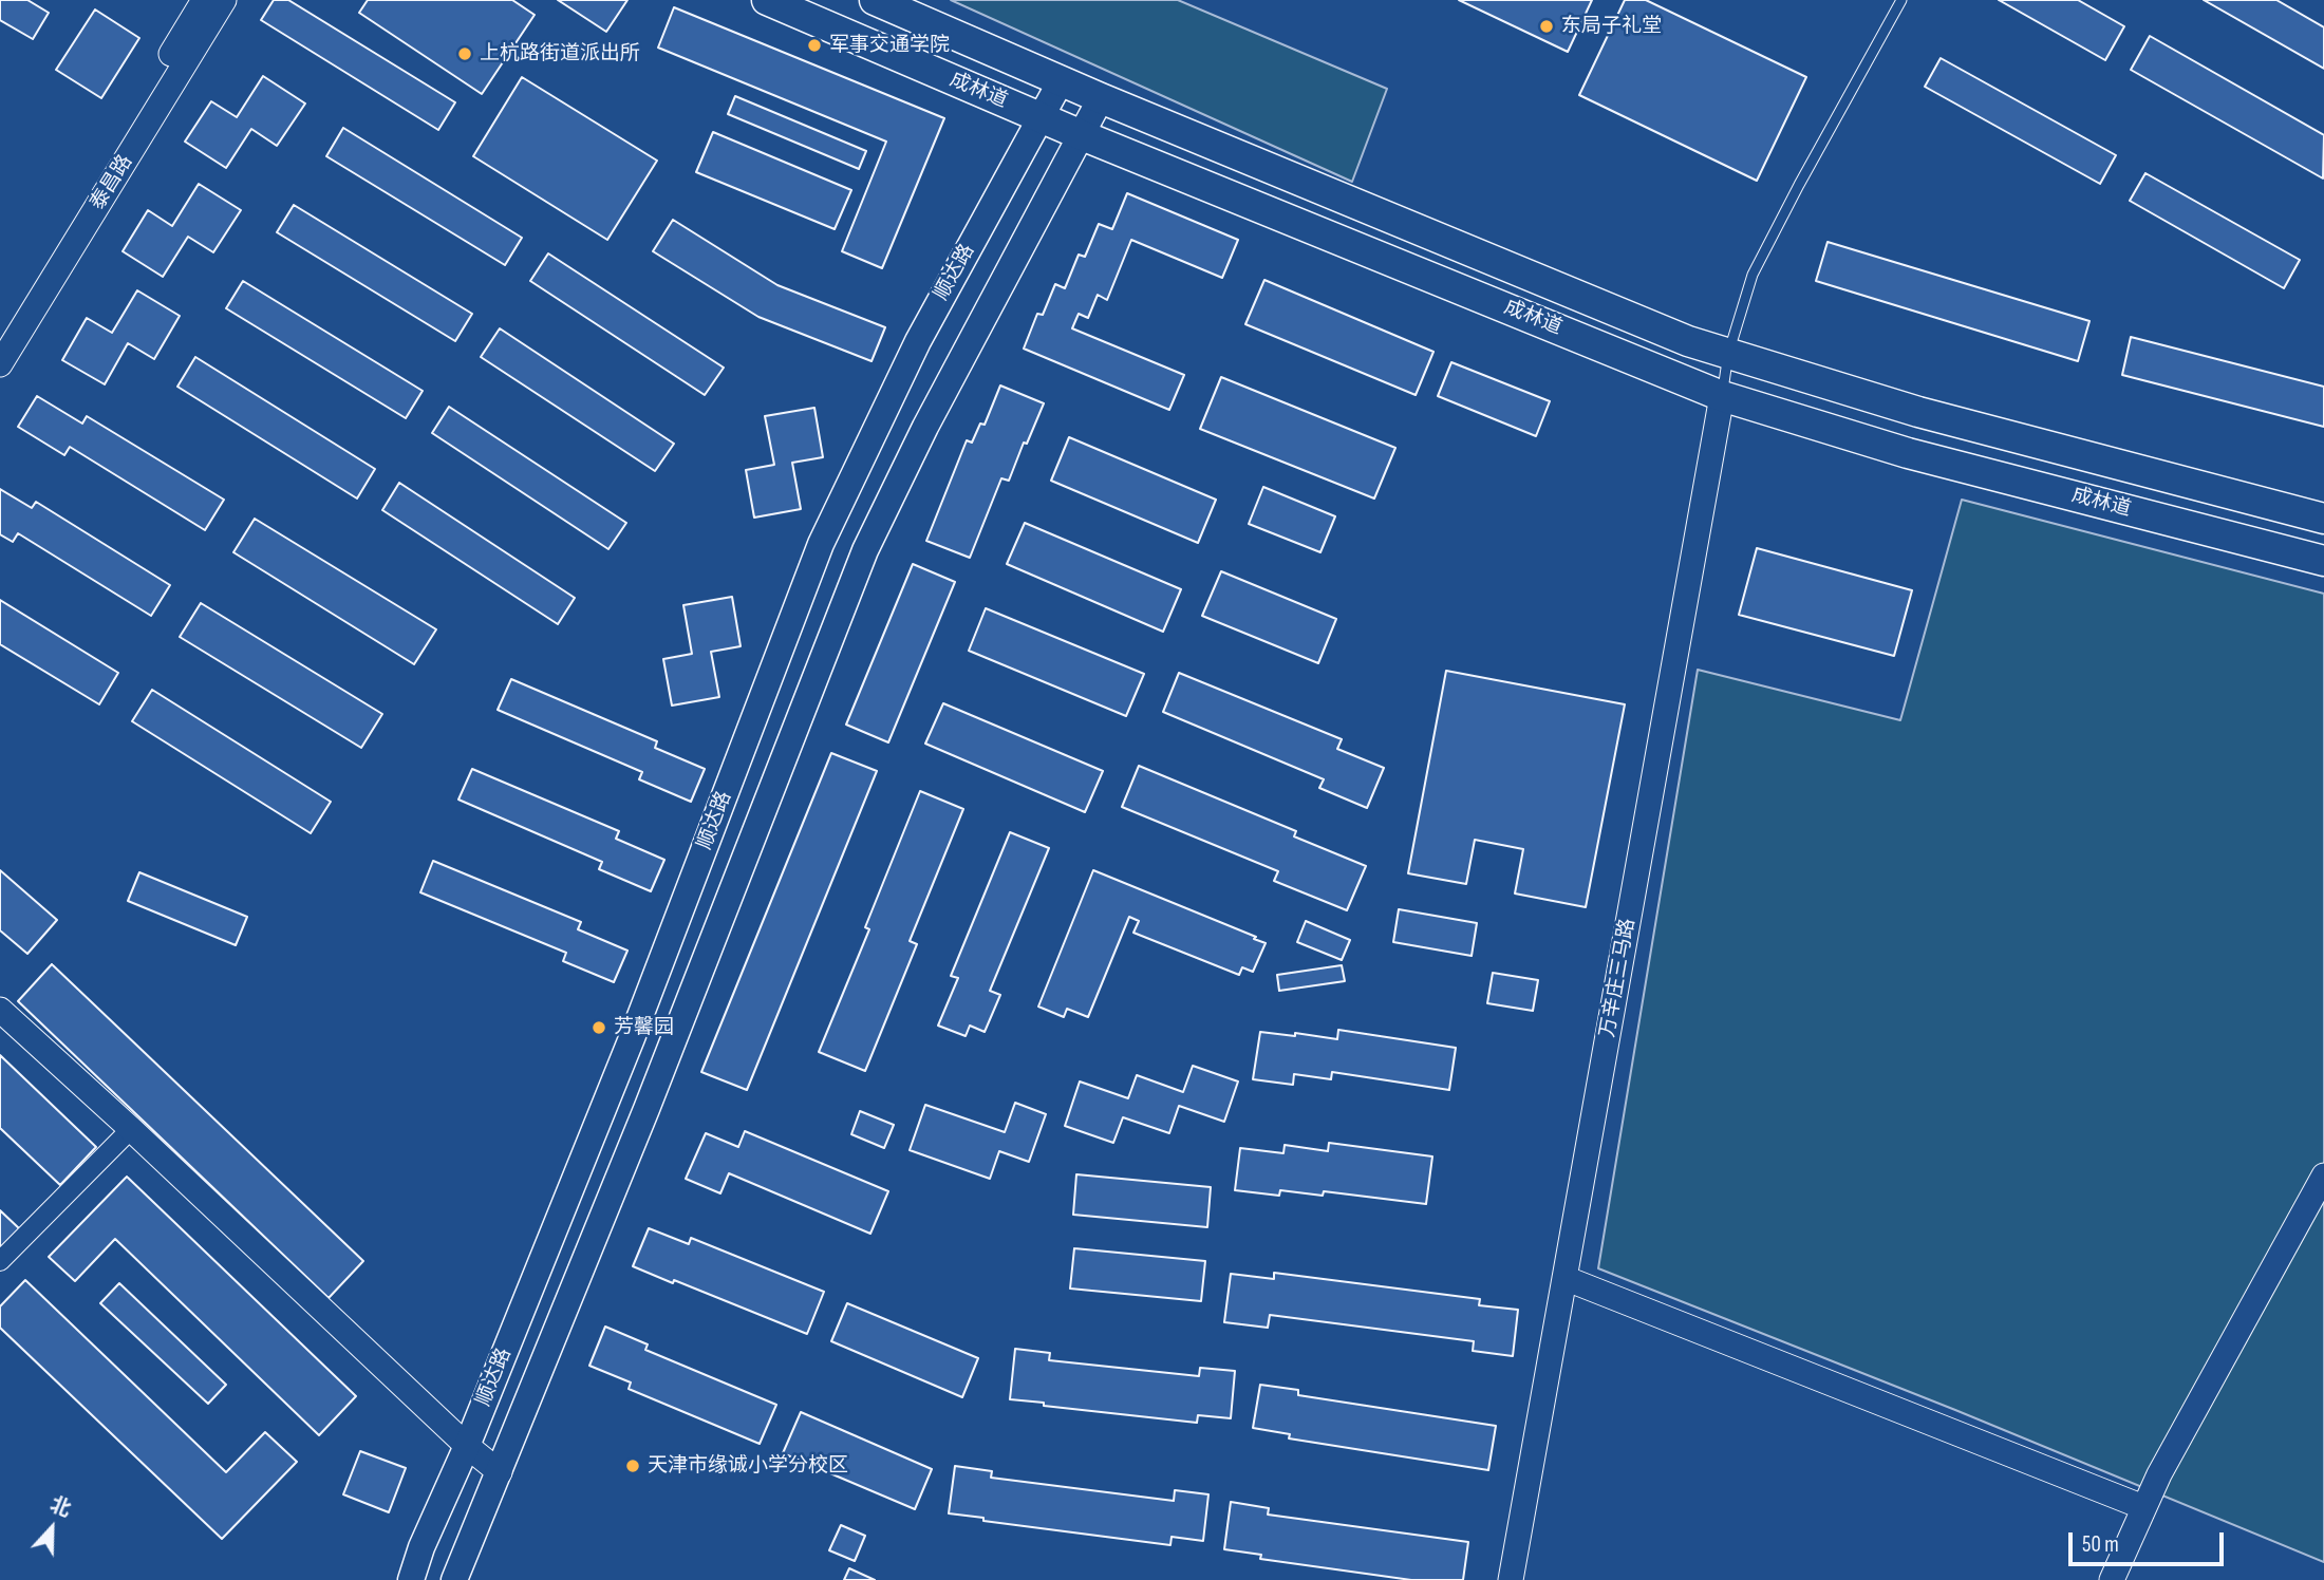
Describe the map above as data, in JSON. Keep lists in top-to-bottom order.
{
  "streets": {
    "main road": ["成林道", "顺达路"],
    "street": ["泰昌路", "万辛庄三马路"]
  },
  "crossings": [
    ["成林道", "顺达路"],
    ["成林道", "万辛庄三马路"]
  ],
  "places": [
    "东局子礼堂",
    "军事交通学院",
    "上杭路街道派出所",
    "芳馨园",
    "天津市缘诚小学分校区"
  ],
  "scale_bar": "50 m",
  "north": "top"
}
